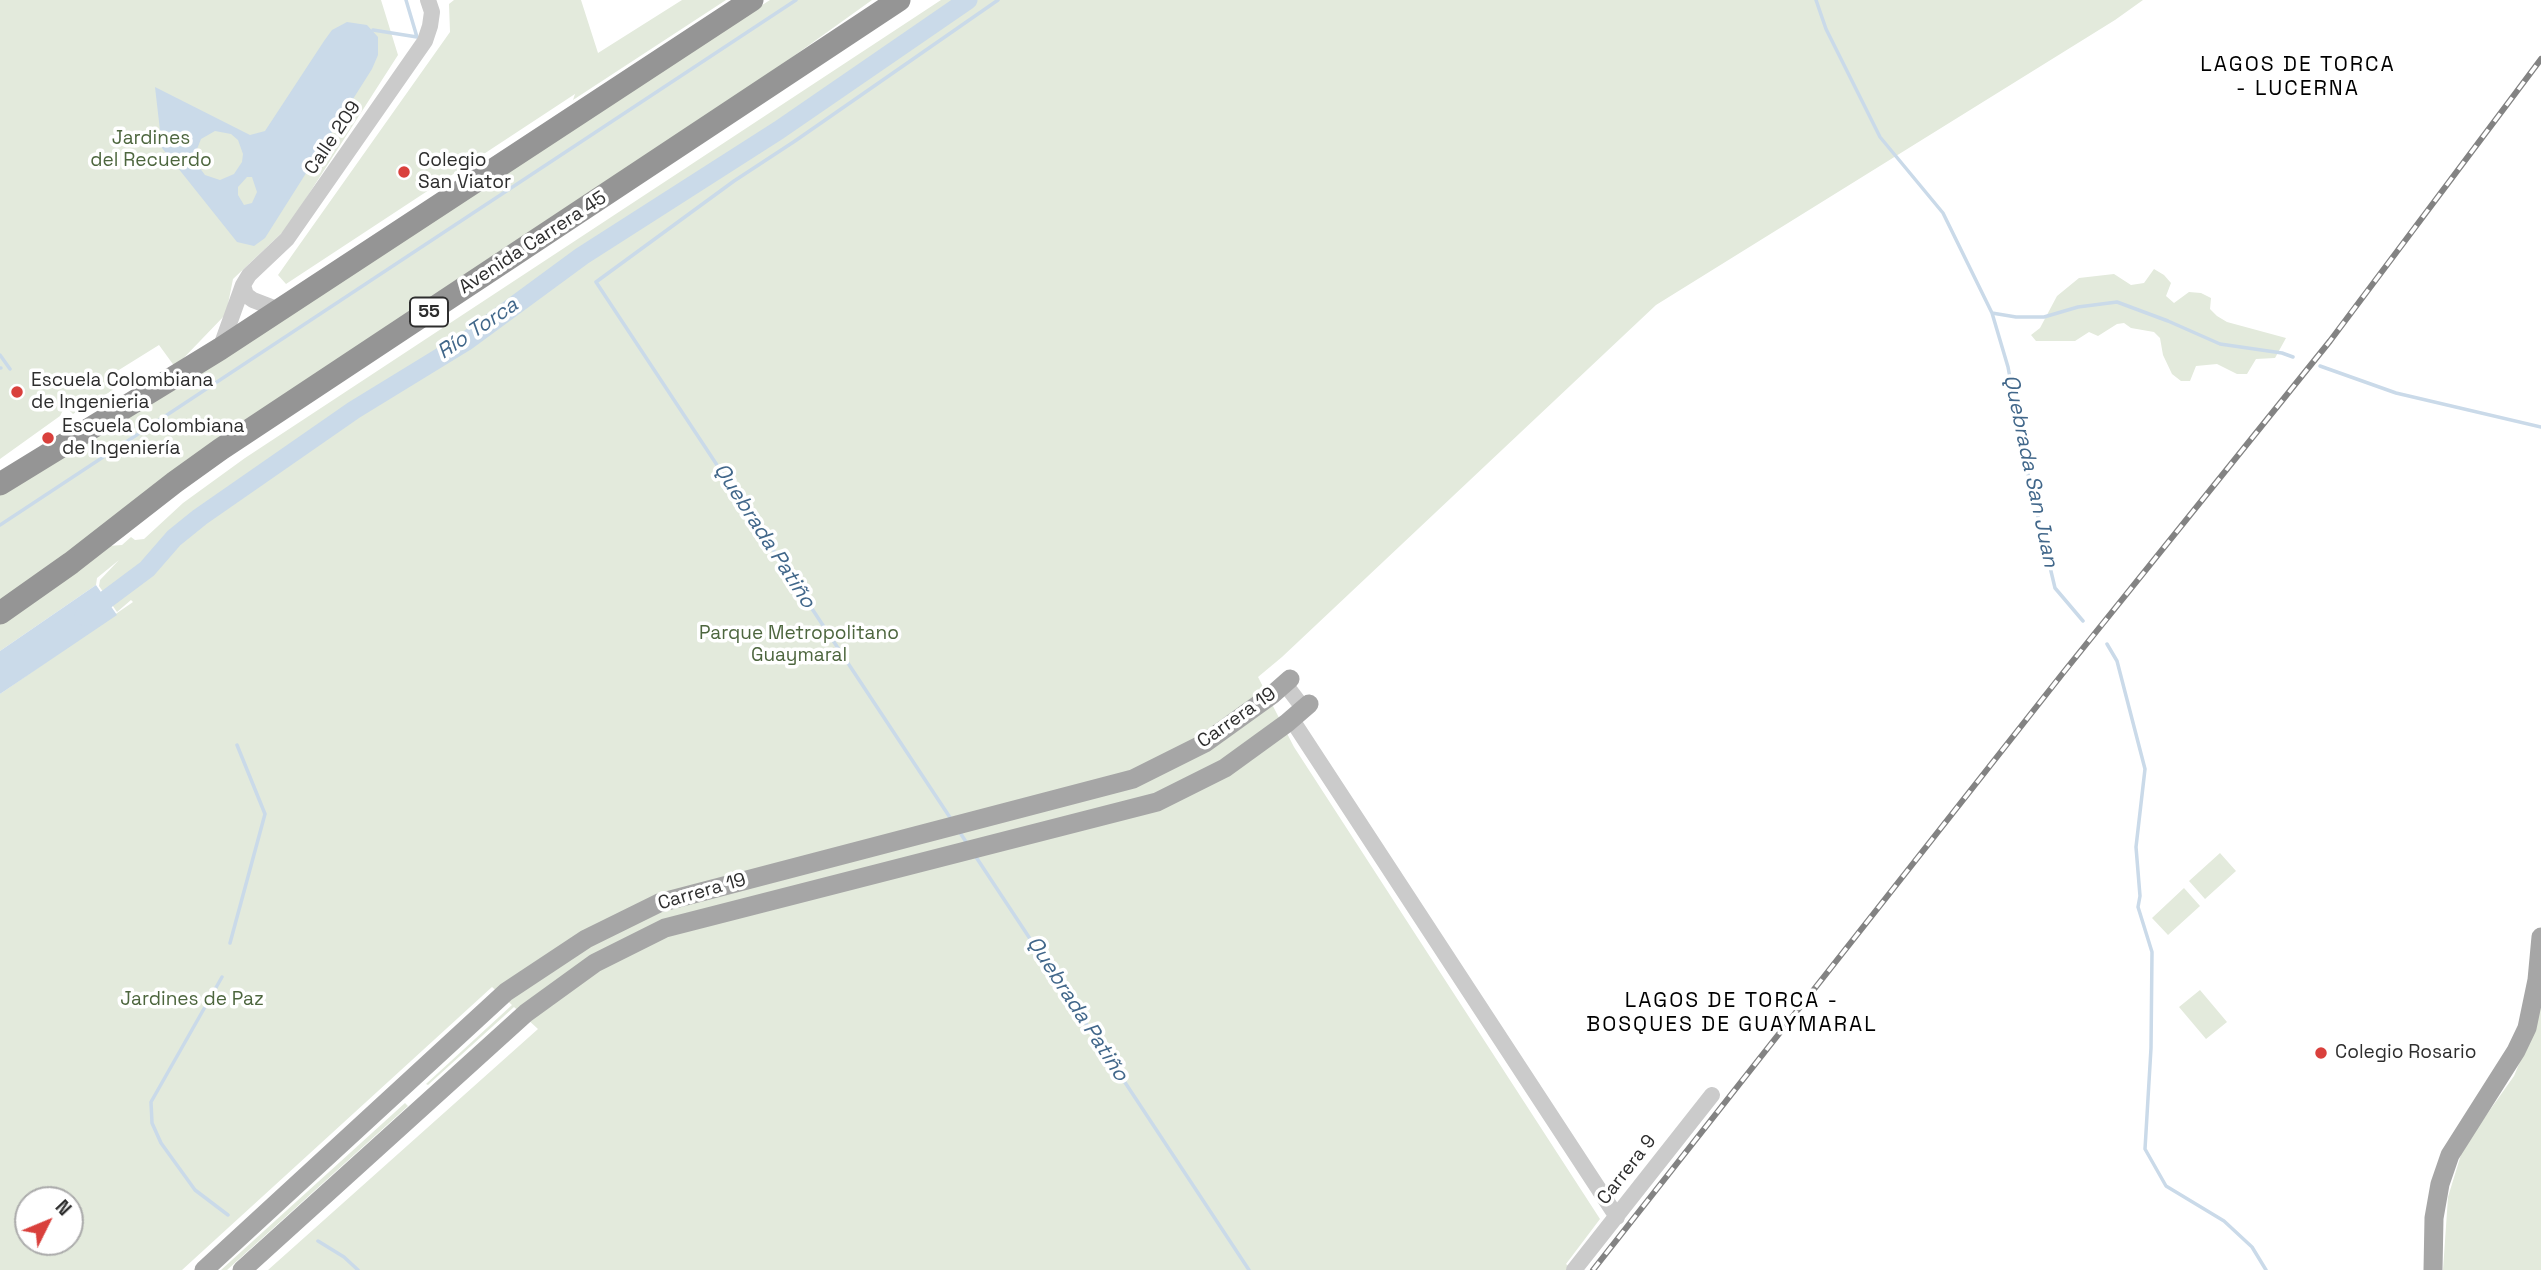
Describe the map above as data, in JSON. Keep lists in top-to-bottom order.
{
  "streets": {
    "highway": ["Avenida Carrera 45", "55"],
    "main road": ["Carrera 19"],
    "street": ["Calle 209", "Carrera 9"]
  },
  "districts": ["LAGOS DE TORCA - LUCERNA", "LAGOS DE TORCA - BOSQUES DE GUAYMARAL"],
  "water": ["Río Torca", "Quebrada San Juan", "Quebrada Patiño"],
  "parks": ["Jardines del Recuerdo", "Parque Metropolitano Guaymaral", "Jardines de Paz"],
  "places": [
    "Colegio San Viator",
    "Escuela Colombiana de Ingenieria",
    "Escuela Colombiana de Ingeniería",
    "Colegio Rosario"
  ],
  "north": "top right"
}
